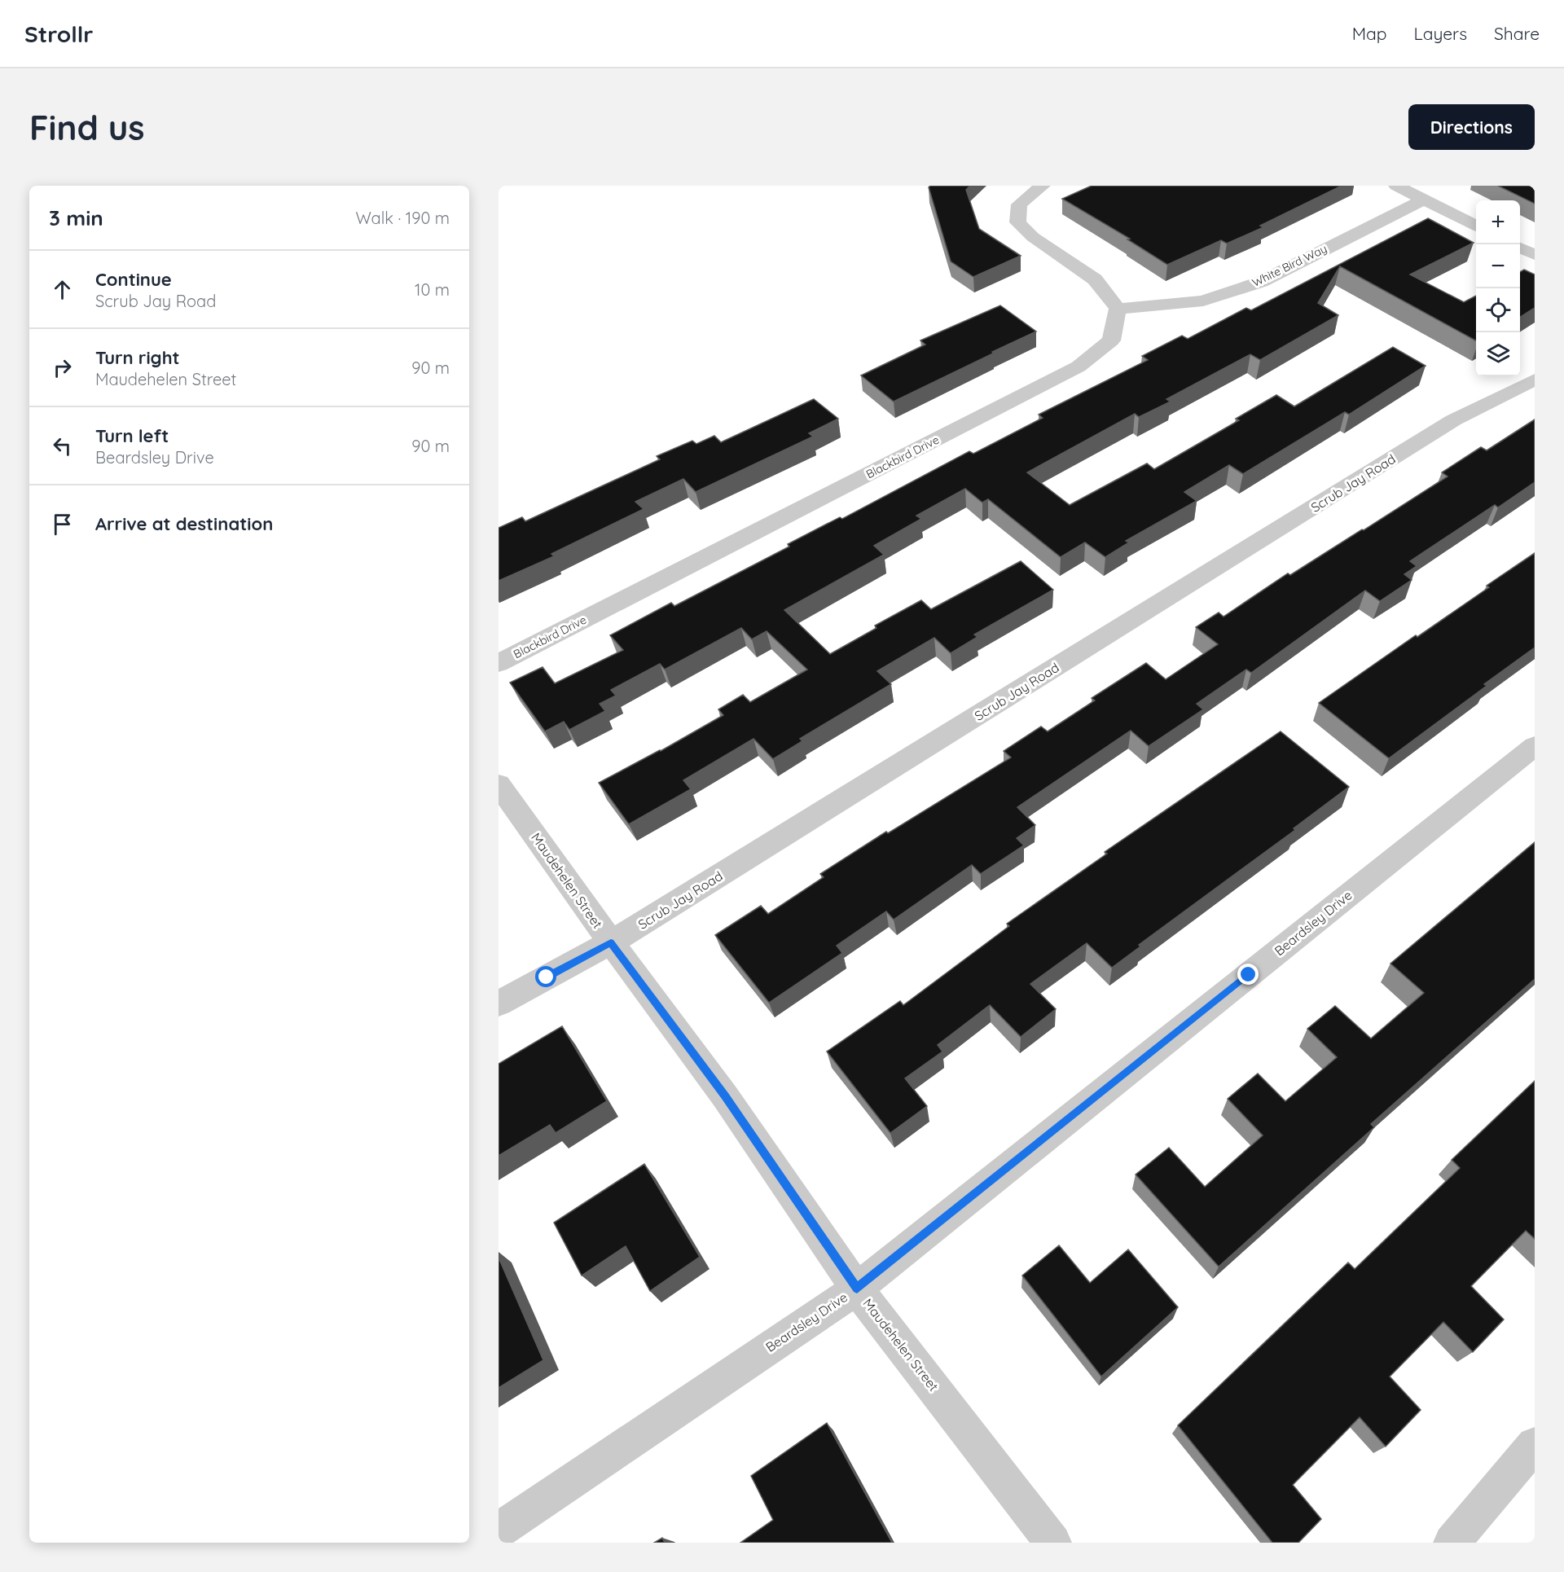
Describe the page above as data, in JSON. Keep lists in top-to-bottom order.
{
  "streets": {
    "street": [
      "White Bird Way",
      "Blackbird Drive",
      "Scrub Jay Road",
      "Maudehelen Street",
      "Beardsley Drive"
    ]
  },
  "crossings": [
    ["White Bird Way", "Blackbird Drive"],
    ["Scrub Jay Road", "Maudehelen Street"],
    ["Maudehelen Street", "Beardsley Drive"]
  ],
  "page": {
    "header": "Strollr",
    "nav": ["Map", "Layers", "Share"],
    "buttons": "Directions",
    "title": "Find us",
    "heading": ["3 min", "Walk · 190 m"],
    "map_buttons": ["+", "−"],
    "list": [
      ["Continue", "Scrub Jay Road", "10 m"],
      ["Turn right", "Maudehelen Street", "90 m"],
      ["Turn left", "Beardsley Drive", "90 m"],
      "Arrive at destination"
    ]
  }
}
